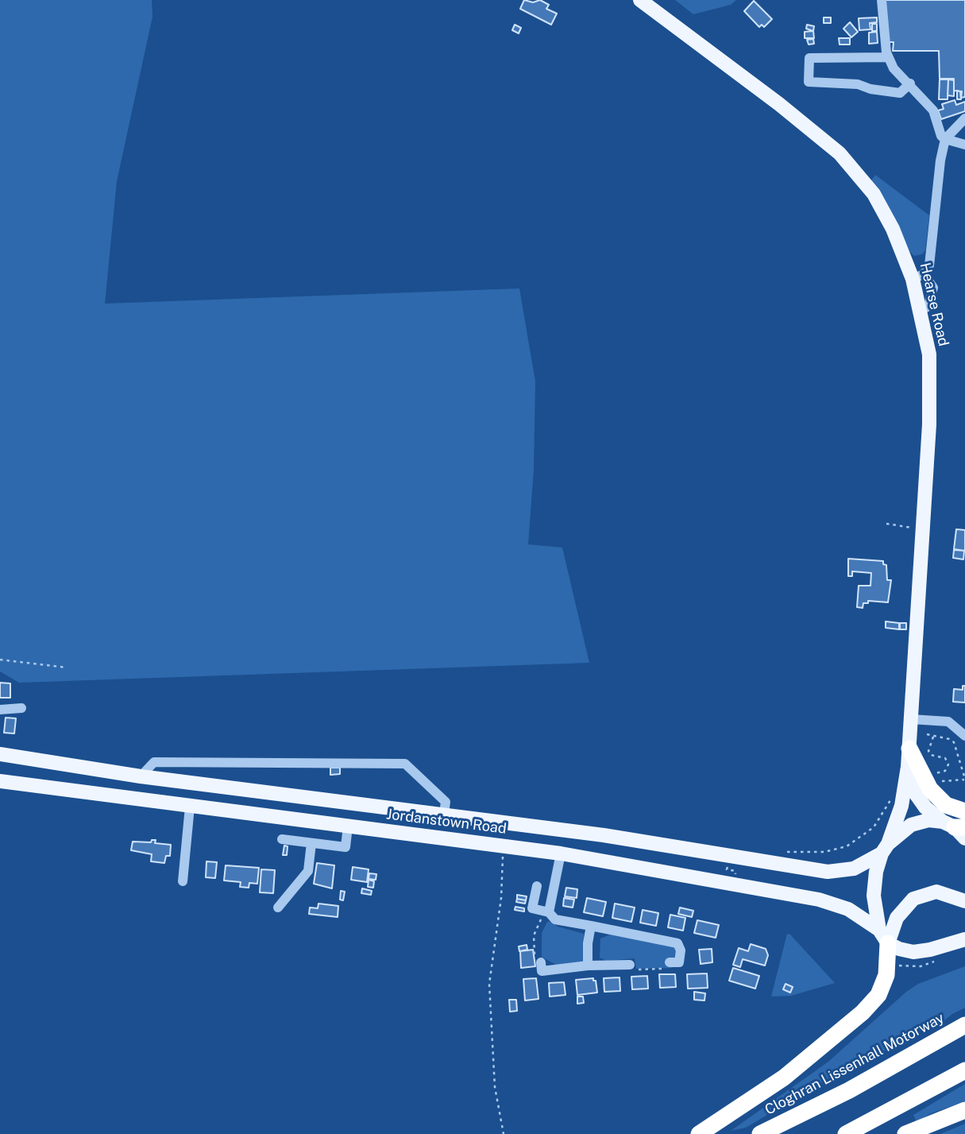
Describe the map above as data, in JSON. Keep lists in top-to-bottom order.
{
  "streets": {
    "highway": ["Cloghran Lissenhall Motorway"],
    "main road": ["Hearse Road", "Jordanstown Road"]
  },
  "crossings": [
    ["Hearse Road", "Jordanstown Road"]
  ]
}
